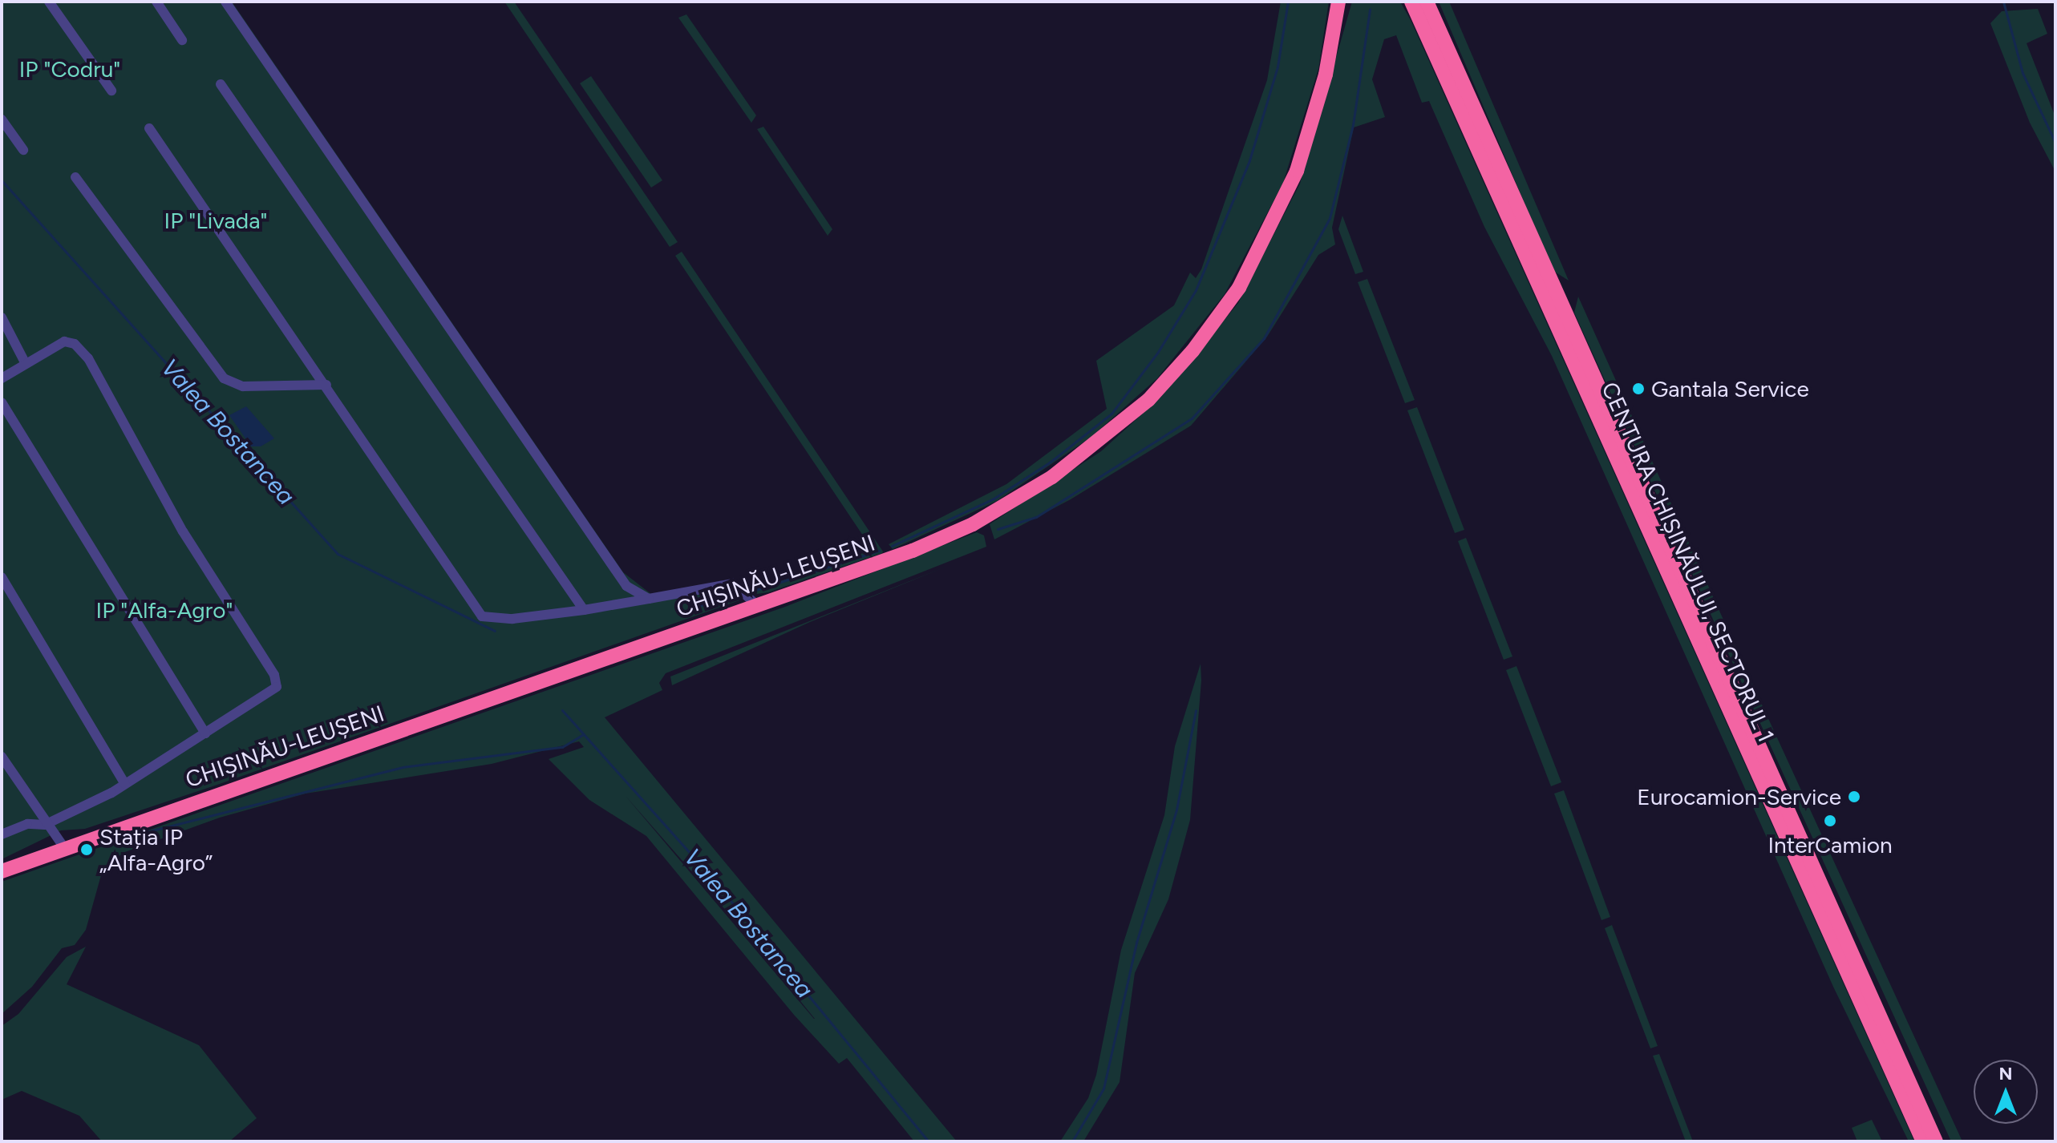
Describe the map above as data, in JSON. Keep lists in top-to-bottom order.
{
  "streets": {
    "highway": ["CENTURA CHIȘINĂULUI, SECTORUL 1", "CHIȘINĂU-LEUȘENI"]
  },
  "water": ["Valea Bostancea"],
  "parks": ["IP \"Codru\"", "IP \"Livada\"", "IP \"Alfa-Agro\""],
  "places": [
    "Gantala Service",
    "Eurocamion-Service",
    "InterCamion",
    "Stația IP „Alfa-Agro”"
  ],
  "north": "top"
}
